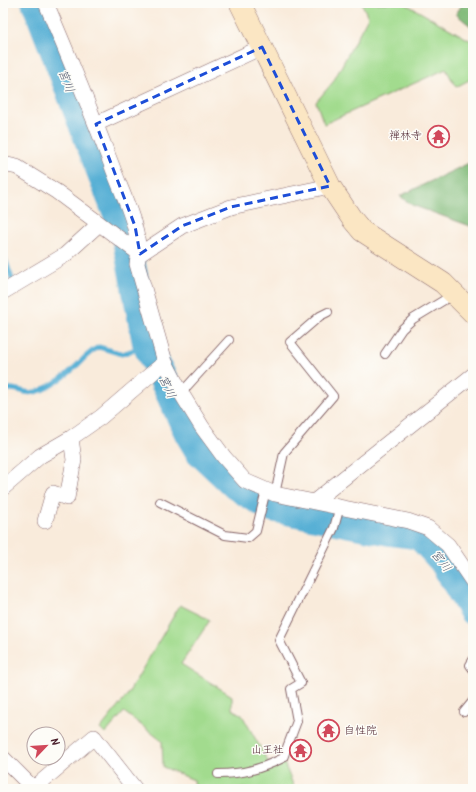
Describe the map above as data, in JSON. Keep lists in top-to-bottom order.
{
  "water": ["宮川"],
  "places": {
    "temple": ["禅林寺", "自性院", "山王社"]
  },
  "north": "top right"
}
